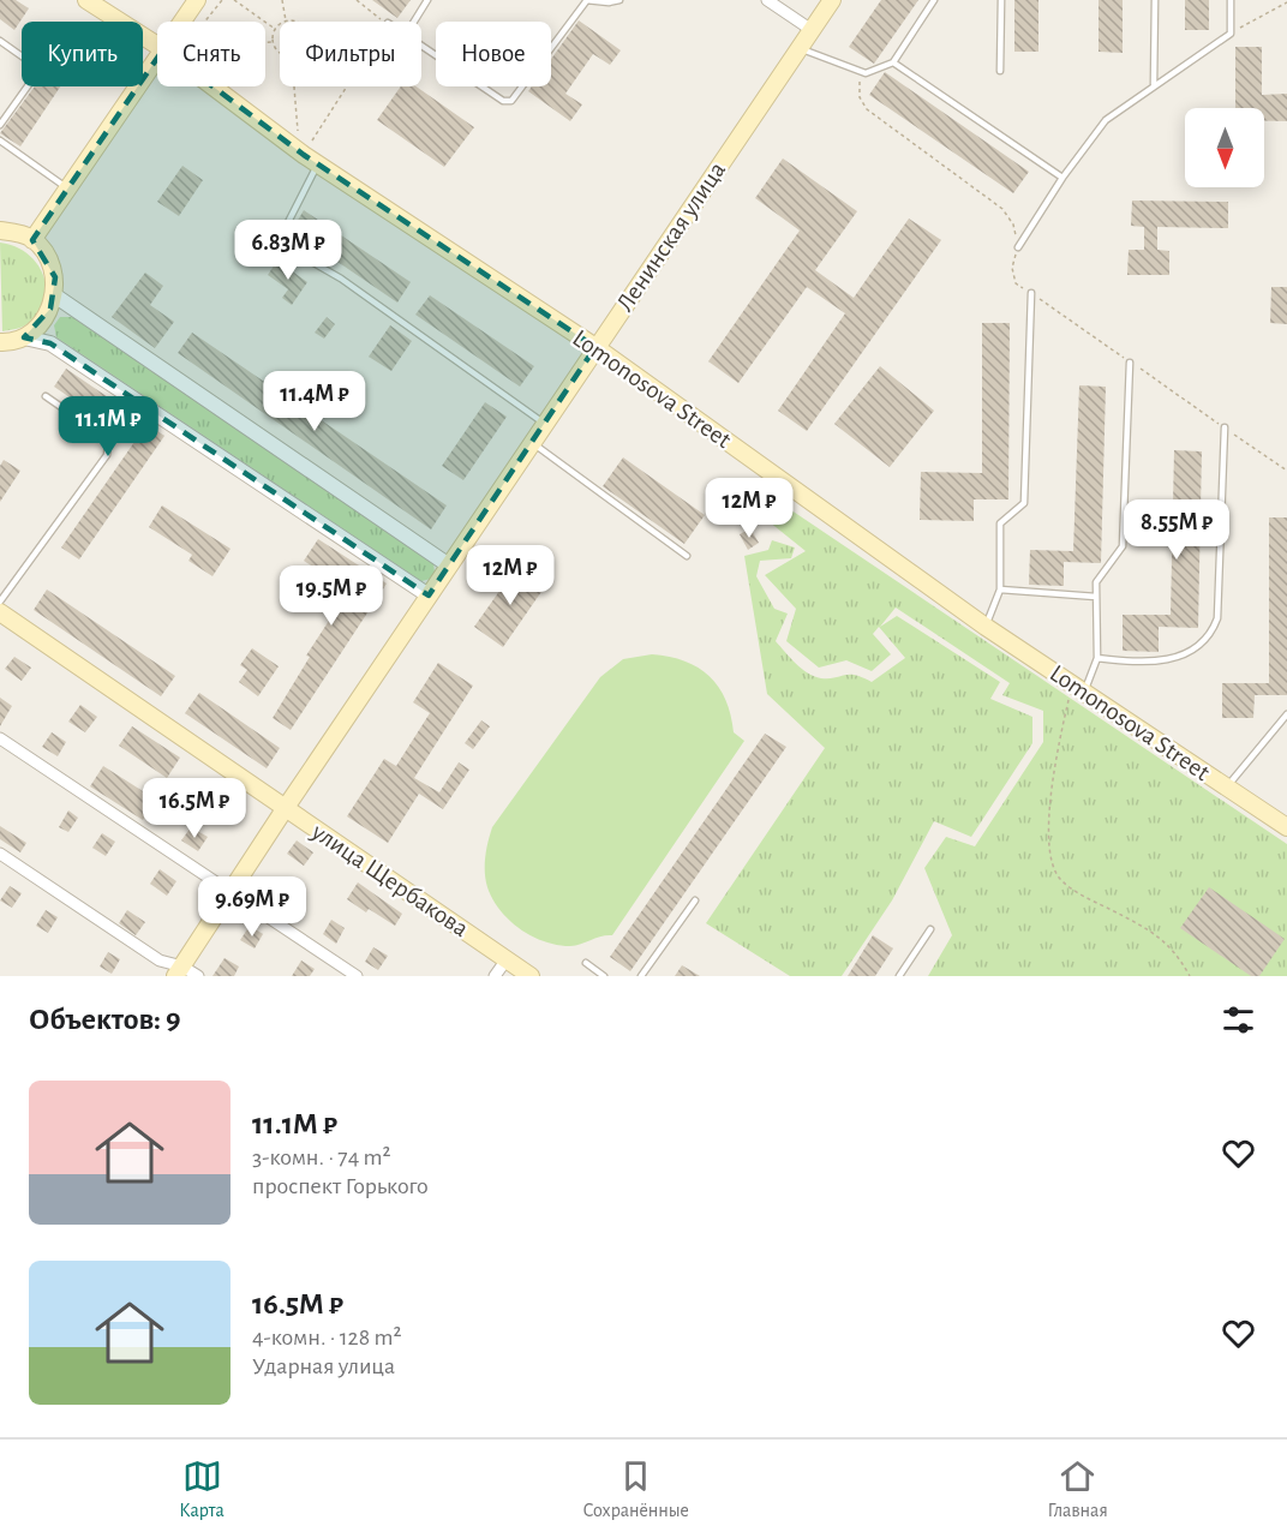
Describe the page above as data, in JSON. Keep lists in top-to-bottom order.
{
  "streets": {
    "main road": ["Ленинская улица", "Lomonosova Street", "улица Щербакова"]
  },
  "crossings": [
    ["Ленинская улица", "Lomonosova Street"],
    ["Ленинская улица", "улица Щербакова"]
  ],
  "north": "bottom",
  "page": {
    "chip": [
      "Купить",
      "Снять",
      "Фильтры",
      "Новое"
    ],
    "price": [
      "6.83M ₽",
      "11.4M ₽",
      "11.1M ₽",
      "12M ₽",
      "8.55M ₽",
      "12M ₽",
      "19.5M ₽",
      "16.5M ₽",
      "9.69M ₽"
    ],
    "heading": "Объектов: 9",
    "list": [
      {
        "name": "11.1M ₽",
        "note": "3-комн. · 74 m² · проспект Горького"
      },
      {
        "name": "16.5M ₽",
        "note": "4-комн. · 128 m² · Ударная улица"
      }
    ],
    "tabs": ["Карта", "Сохранённые", "Главная"]
  }
}
